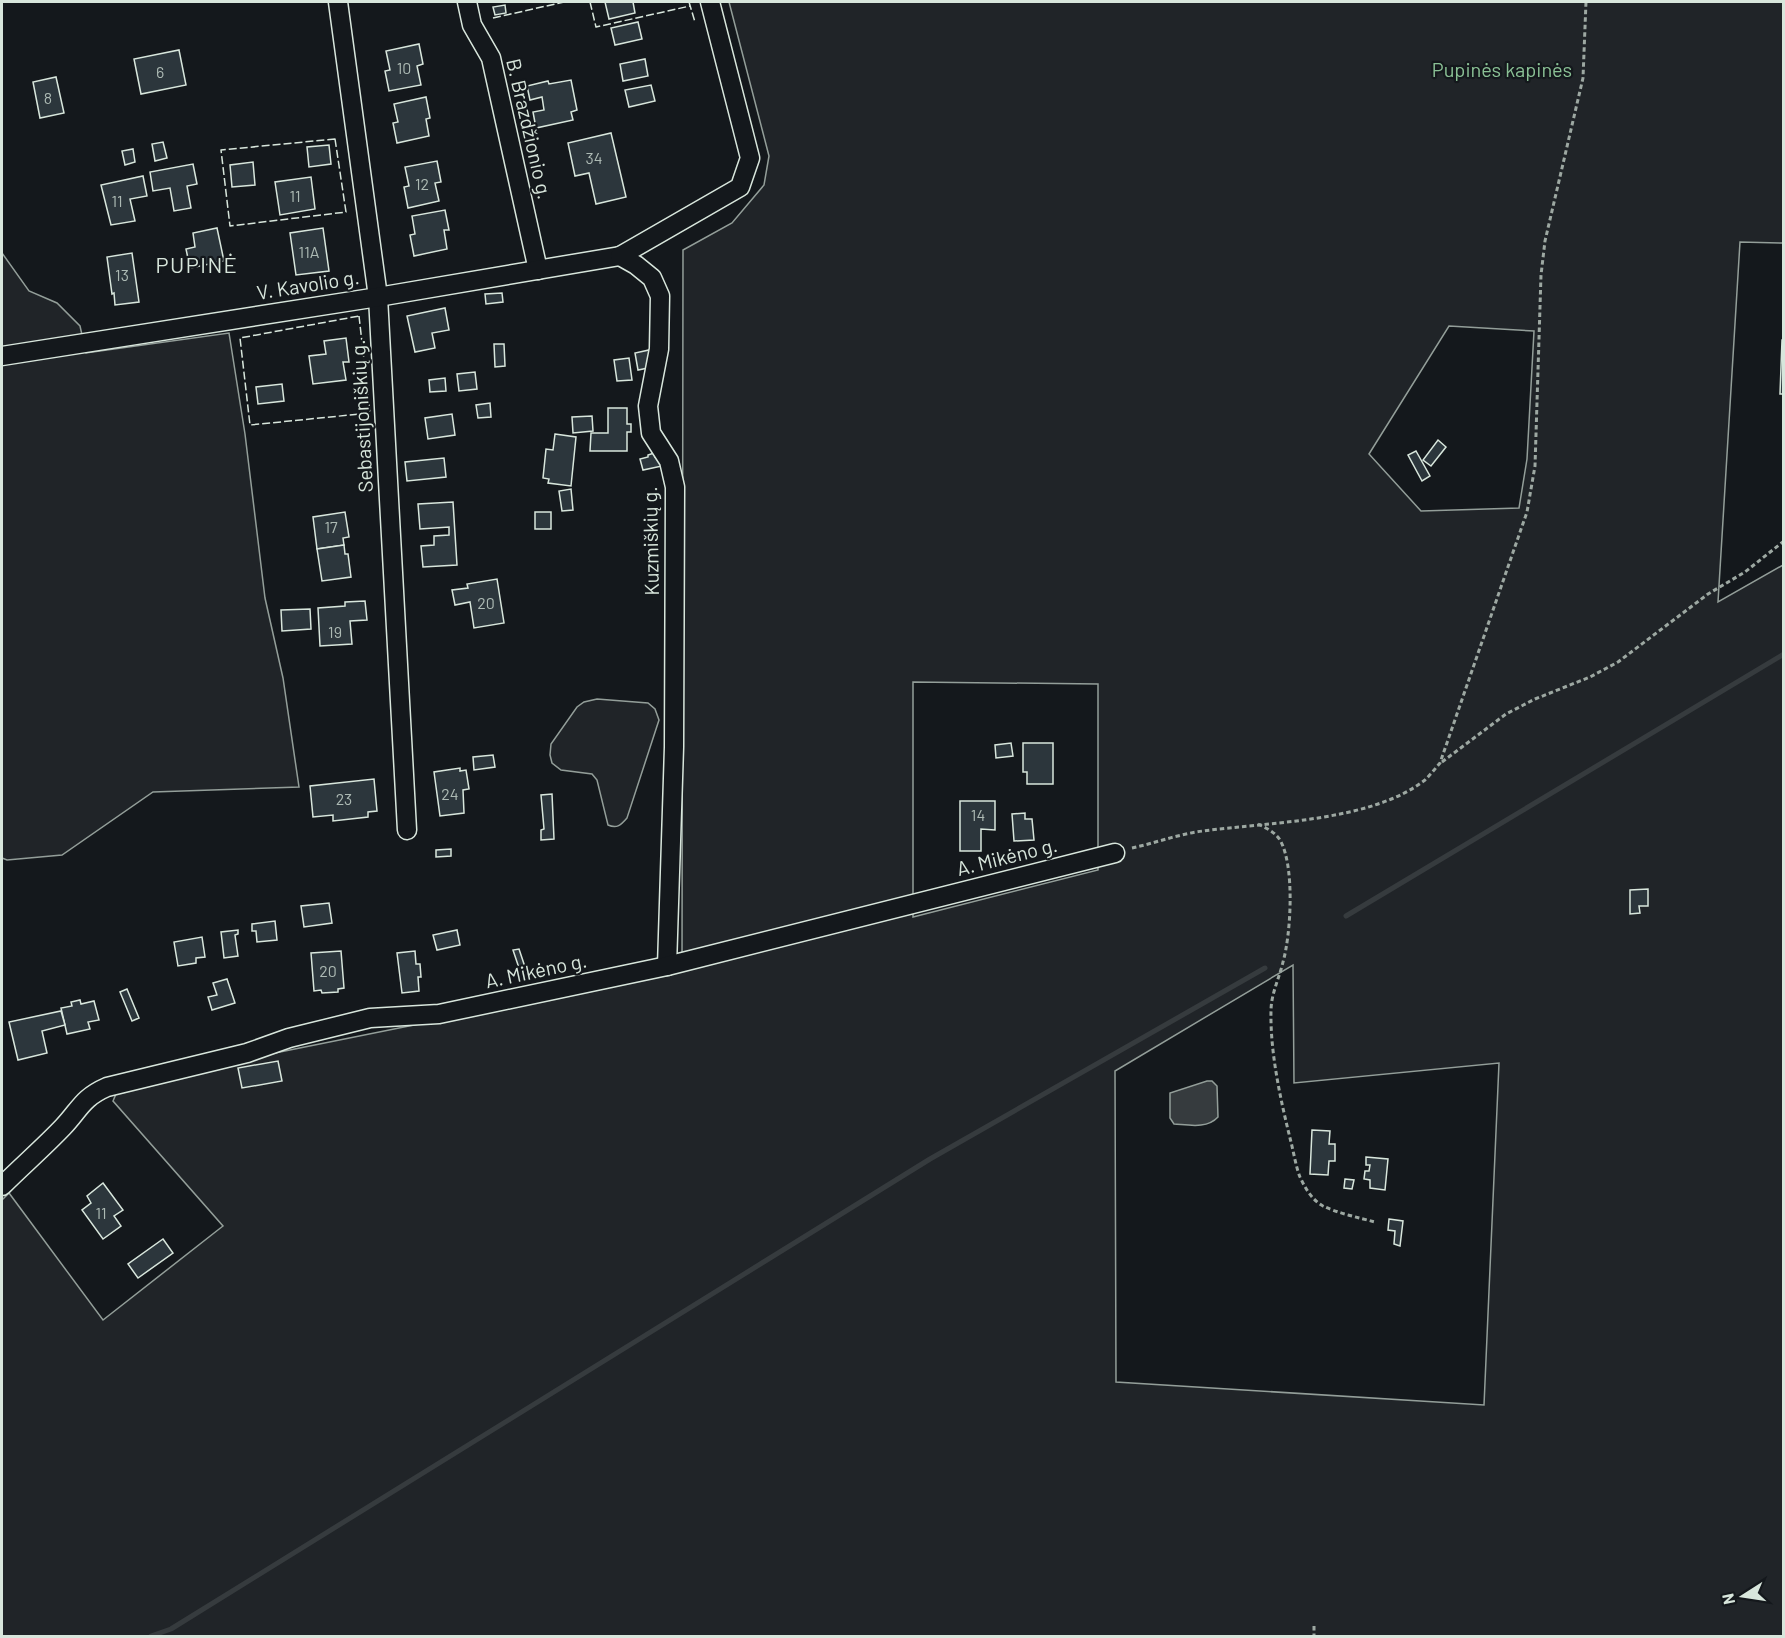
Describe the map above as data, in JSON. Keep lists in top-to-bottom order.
{
  "streets": {
    "street": [
      "B. Brazdžionio g.",
      "V. Kavolio g.",
      "Sebastijoniškių g.",
      "Kuzmiškių g.",
      "A. Mikėno g."
    ]
  },
  "crossings": [
    ["B. Brazdžionio g.", "V. Kavolio g."],
    ["V. Kavolio g.", "Sebastijoniškių g."],
    ["V. Kavolio g.", "Kuzmiškių g."],
    ["Kuzmiškių g.", "A. Mikėno g."]
  ],
  "districts": ["PUPINĖ"],
  "parks": ["Pupinės kapinės"],
  "house_numbers": [
    "10",
    "6",
    "8",
    "34",
    "12",
    "11",
    "11",
    "11A",
    "13",
    "17",
    "20",
    "19",
    "24",
    "23",
    "14",
    "20",
    "11"
  ],
  "north": "left"
}
